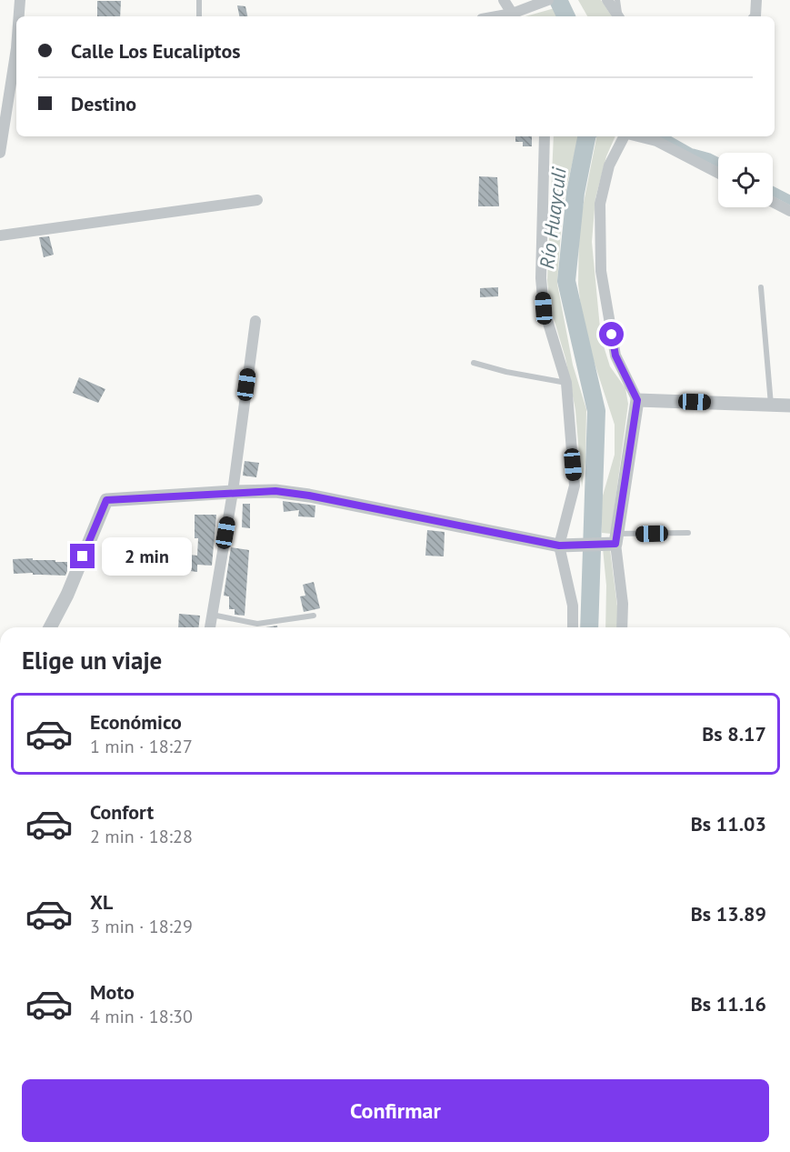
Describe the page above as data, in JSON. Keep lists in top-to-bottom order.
{
  "water": ["Río Huayculi"],
  "page": {
    "banner": ["Calle Los Eucaliptos", "Destino"],
    "bubble": "2 min",
    "heading": "Elige un viaje",
    "list": [
      {
        "name": "Económico",
        "note": "1 min · 18:27",
        "value": "Bs 8.17"
      },
      {
        "name": "Confort",
        "note": "2 min · 18:28",
        "value": "Bs 11.03"
      },
      {
        "name": "XL",
        "note": "3 min · 18:29",
        "value": "Bs 13.89"
      },
      {
        "name": "Moto",
        "note": "4 min · 18:30",
        "value": "Bs 11.16"
      }
    ],
    "buttons": "Confirmar"
  }
}
